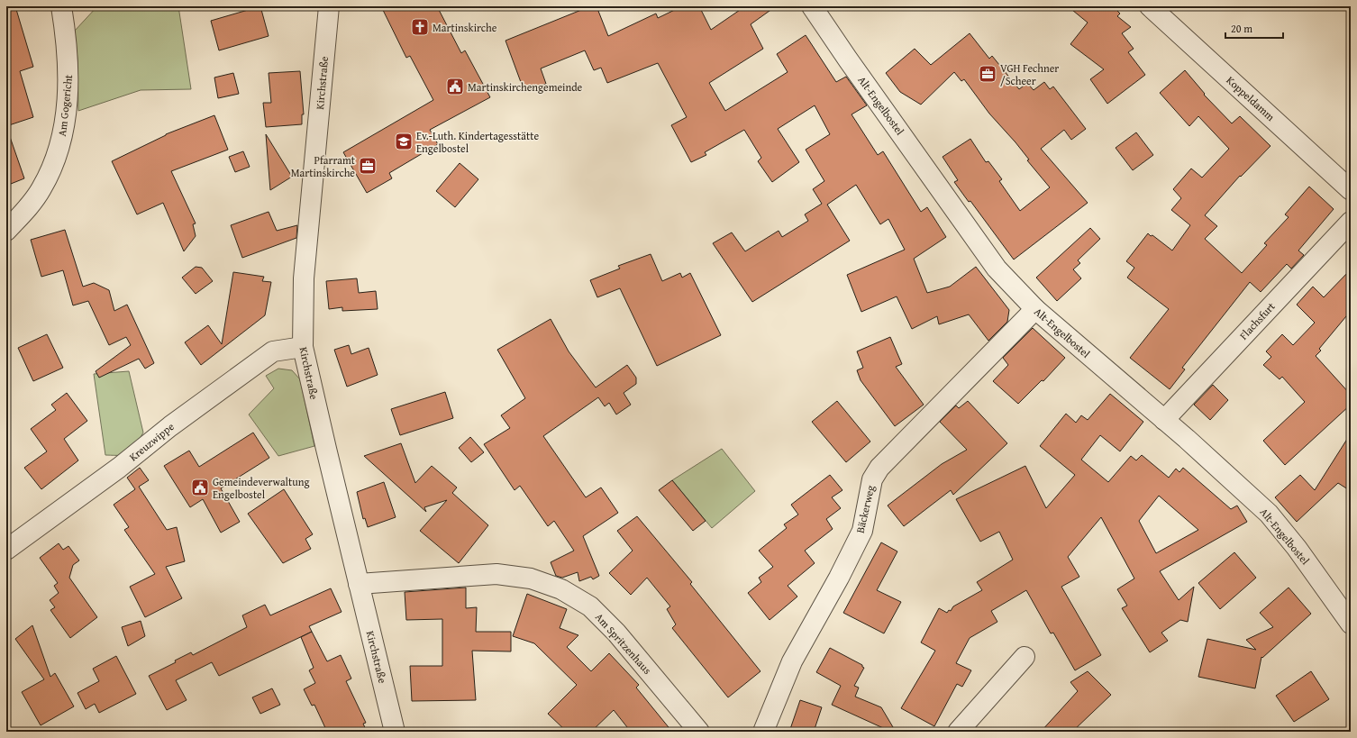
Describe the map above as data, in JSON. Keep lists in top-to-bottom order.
{
  "streets": {
    "street": [
      "Kirchstraße",
      "Koppeldamm",
      "Am Gogericht",
      "Alt-Engelbostel",
      "Flachsfurt",
      "Kreuzwippe",
      "Bäckerweg",
      "Am Spritzenhaus"
    ]
  },
  "crossings": [
    ["Kirchstraße", "Kreuzwippe"],
    ["Kirchstraße", "Am Spritzenhaus"],
    ["Alt-Engelbostel", "Flachsfurt"],
    ["Alt-Engelbostel", "Bäckerweg"]
  ],
  "places": {
    "church": ["Martinskirche"],
    "office": ["VGH Fechner /Scheer", "Pfarramt Martinskirche"],
    "public building": ["Martinskirchengemeinde", "Gemeindeverwaltung Engelbostel"],
    "school or university": ["Ev.-Luth. Kindertagesstätte Engelbostel"]
  },
  "scale_bar": "20 m"
}
